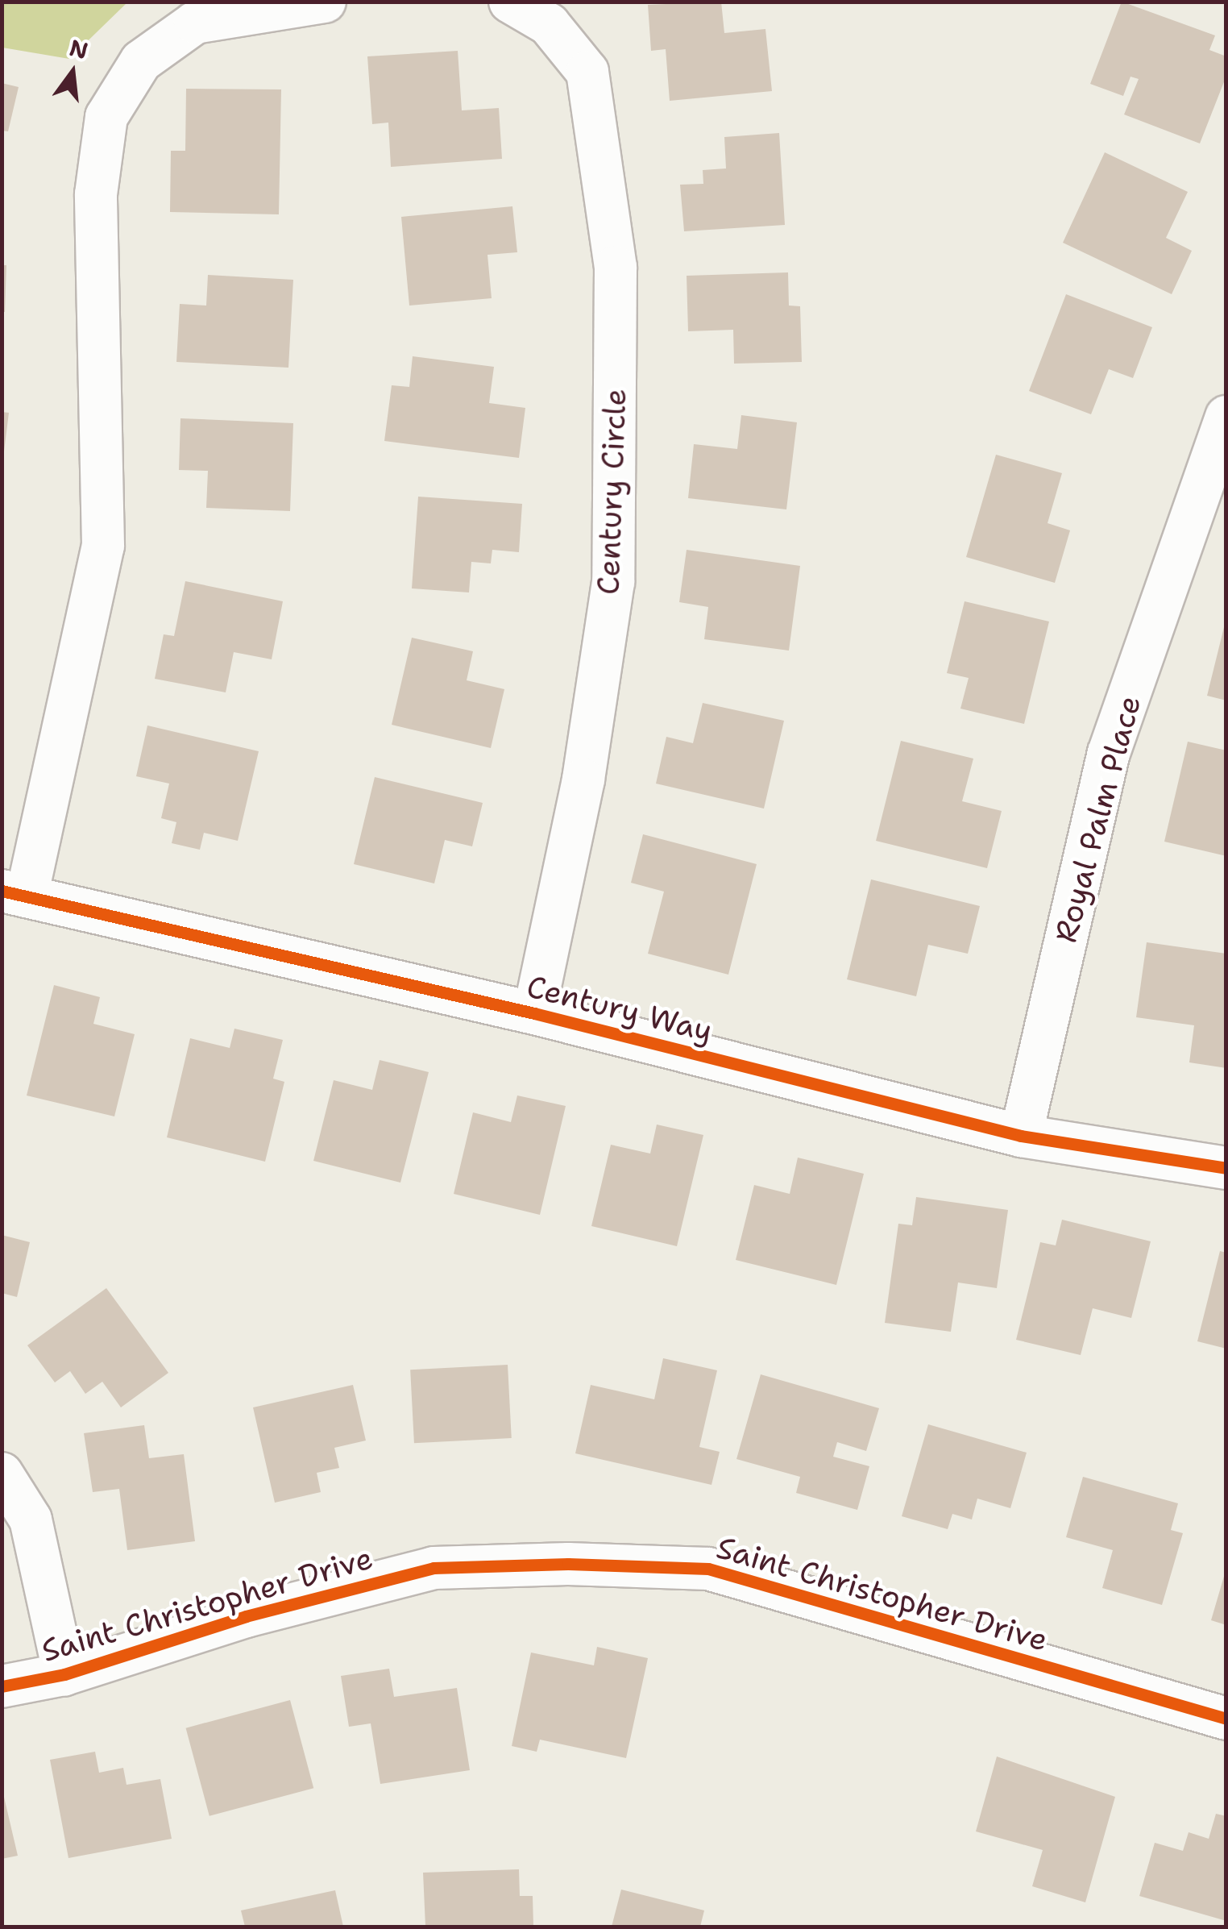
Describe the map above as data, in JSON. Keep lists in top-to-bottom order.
{
  "streets": {
    "street": [
      "Century Circle",
      "Royal Palm Place",
      "Century Way",
      "Saint Christopher Drive"
    ]
  },
  "crossings": [
    ["Century Circle", "Century Way"],
    ["Royal Palm Place", "Century Way"]
  ],
  "north": "top"
}
